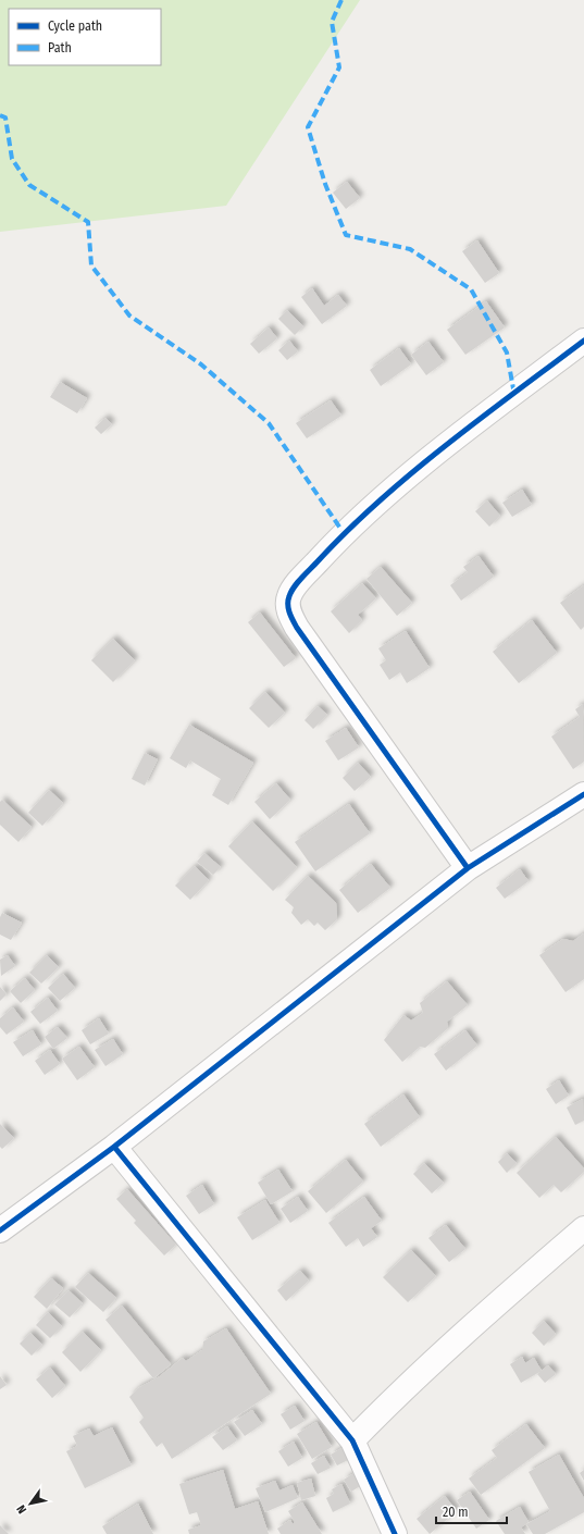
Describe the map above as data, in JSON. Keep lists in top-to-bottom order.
{
  "legend": ["Cycle path", "Path"],
  "scale_bar": "20 m",
  "north": "bottom left"
}
